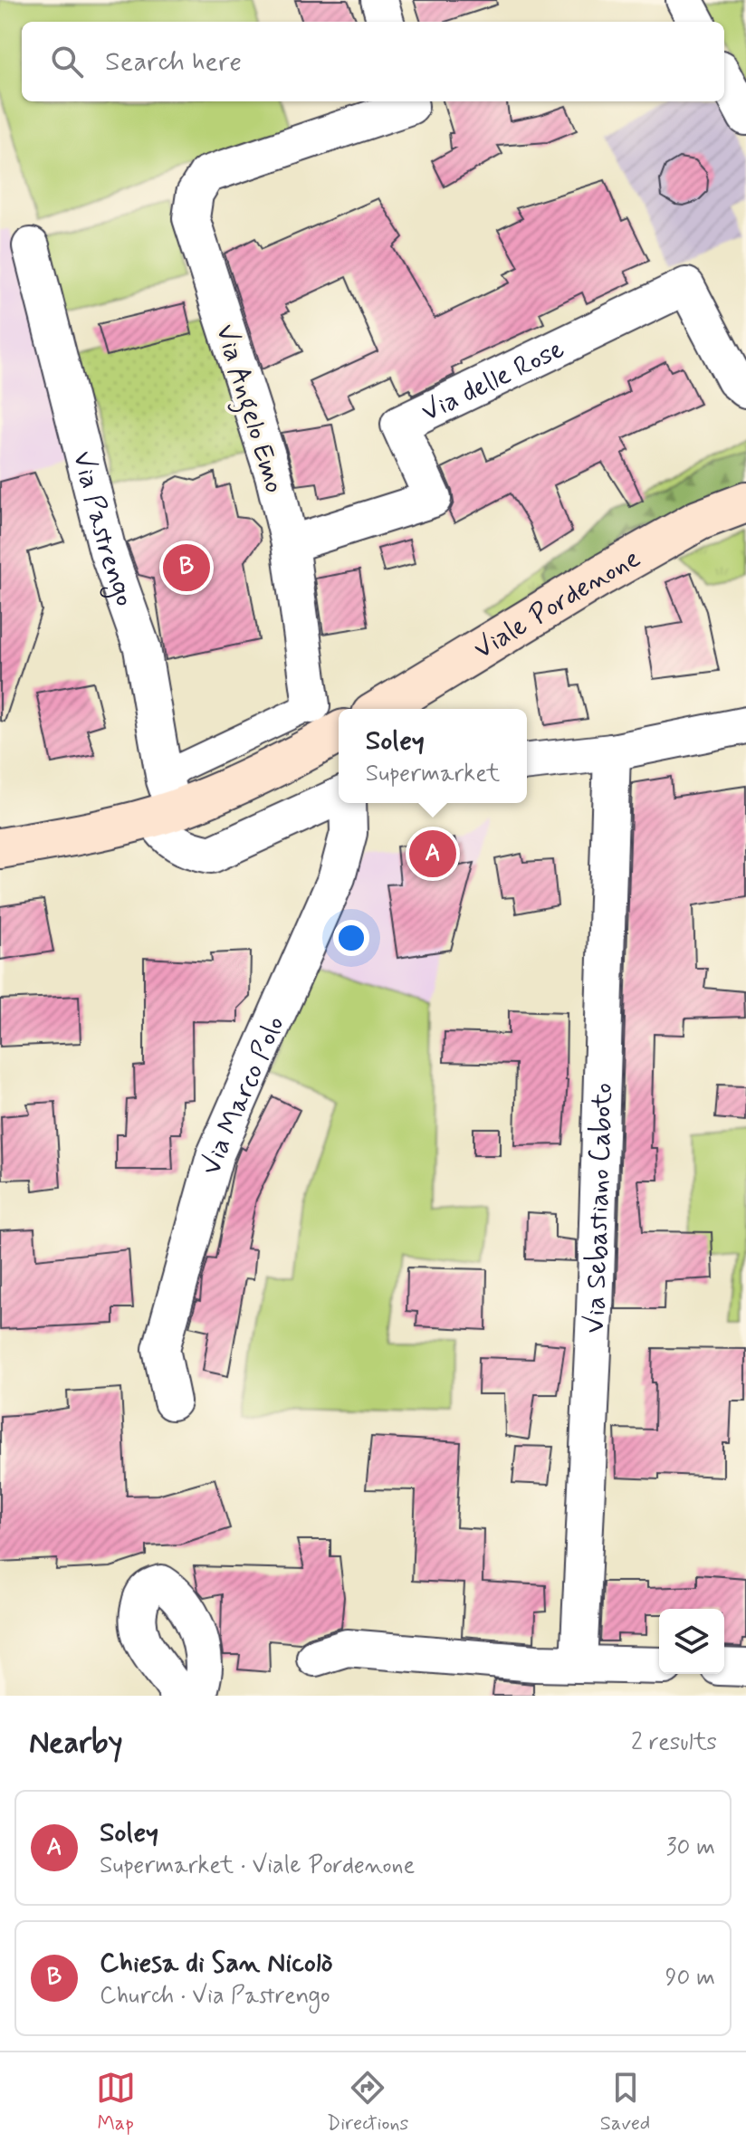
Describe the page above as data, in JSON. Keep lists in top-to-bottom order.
{
  "streets": {
    "main road": ["Viale Pordenone"],
    "street": [
      "Via delle Rose",
      "Via Angelo Emo",
      "Via Pastrengo",
      "Via Marco Polo",
      "Via Sebastiano Caboto"
    ]
  },
  "crossings": [
    ["Via delle Rose", "Via Angelo Emo"],
    ["Via Angelo Emo", "Via Pastrengo"]
  ],
  "page": {
    "search": "Search here",
    "pins": ["B", "A"],
    "popup": ["Soley", "Supermarket"],
    "heading": ["Nearby", "2 results"],
    "list": [
      {
        "mark": "A",
        "name": "Soley",
        "note": "Supermarket · Viale Pordenone",
        "value": "30 m"
      },
      {
        "mark": "B",
        "name": "Chiesa di San Nicolò",
        "note": "Church · Via Pastrengo",
        "value": "90 m"
      }
    ],
    "nav": ["Map", "Directions", "Saved"]
  }
}
